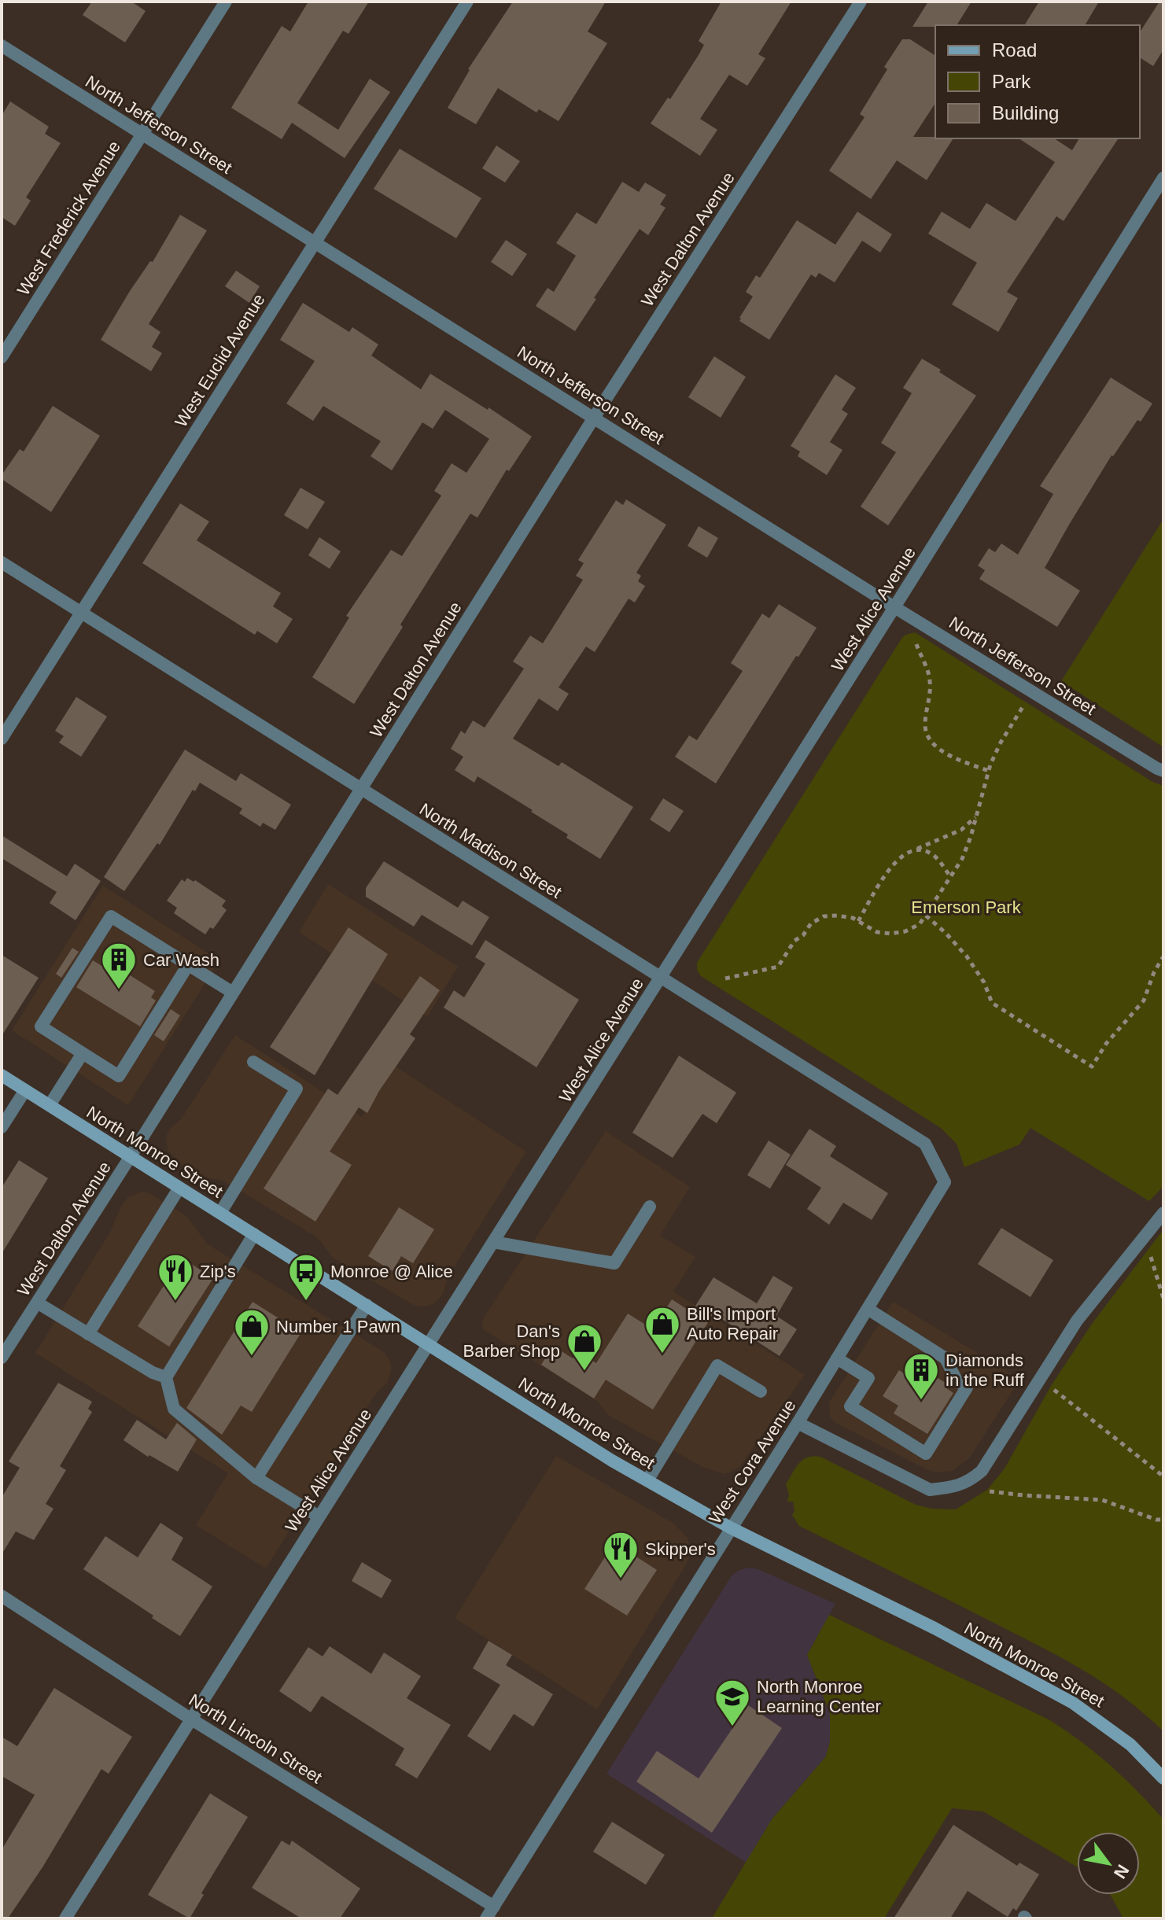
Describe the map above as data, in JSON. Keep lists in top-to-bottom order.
{
  "streets": {
    "main road": ["North Monroe Street"],
    "street": [
      "North Jefferson Street",
      "West Frederick Avenue",
      "West Dalton Avenue",
      "West Euclid Avenue",
      "West Alice Avenue",
      "North Madison Street",
      "West Cora Avenue",
      "North Lincoln Street"
    ]
  },
  "crossings": [
    ["North Jefferson Street", "West Frederick Avenue"],
    ["North Jefferson Street", "West Dalton Avenue"],
    ["North Jefferson Street", "West Euclid Avenue"],
    ["North Jefferson Street", "West Alice Avenue"],
    ["West Dalton Avenue", "North Madison Street"],
    ["West Dalton Avenue", "North Monroe Street"],
    ["West Euclid Avenue", "North Madison Street"],
    ["West Alice Avenue", "North Madison Street"],
    ["West Alice Avenue", "North Monroe Street"],
    ["West Alice Avenue", "North Lincoln Street"],
    ["North Madison Street", "West Cora Avenue"],
    ["North Monroe Street", "West Cora Avenue"],
    ["West Cora Avenue", "North Lincoln Street"]
  ],
  "parks": ["Emerson Park"],
  "places": {
    "building": ["Car Wash", "Diamonds in the Ruff"],
    "restaurant": ["Zip's", "Skipper's"],
    "bus stop": ["Monroe @ Alice"],
    "shop": ["Bill's Import Auto Repair", "Number 1 Pawn", "Dan's Barber Shop"],
    "school or university": ["North Monroe Learning Center"]
  },
  "legend": ["Road", "Park", "Building"],
  "north": "bottom right"
}
